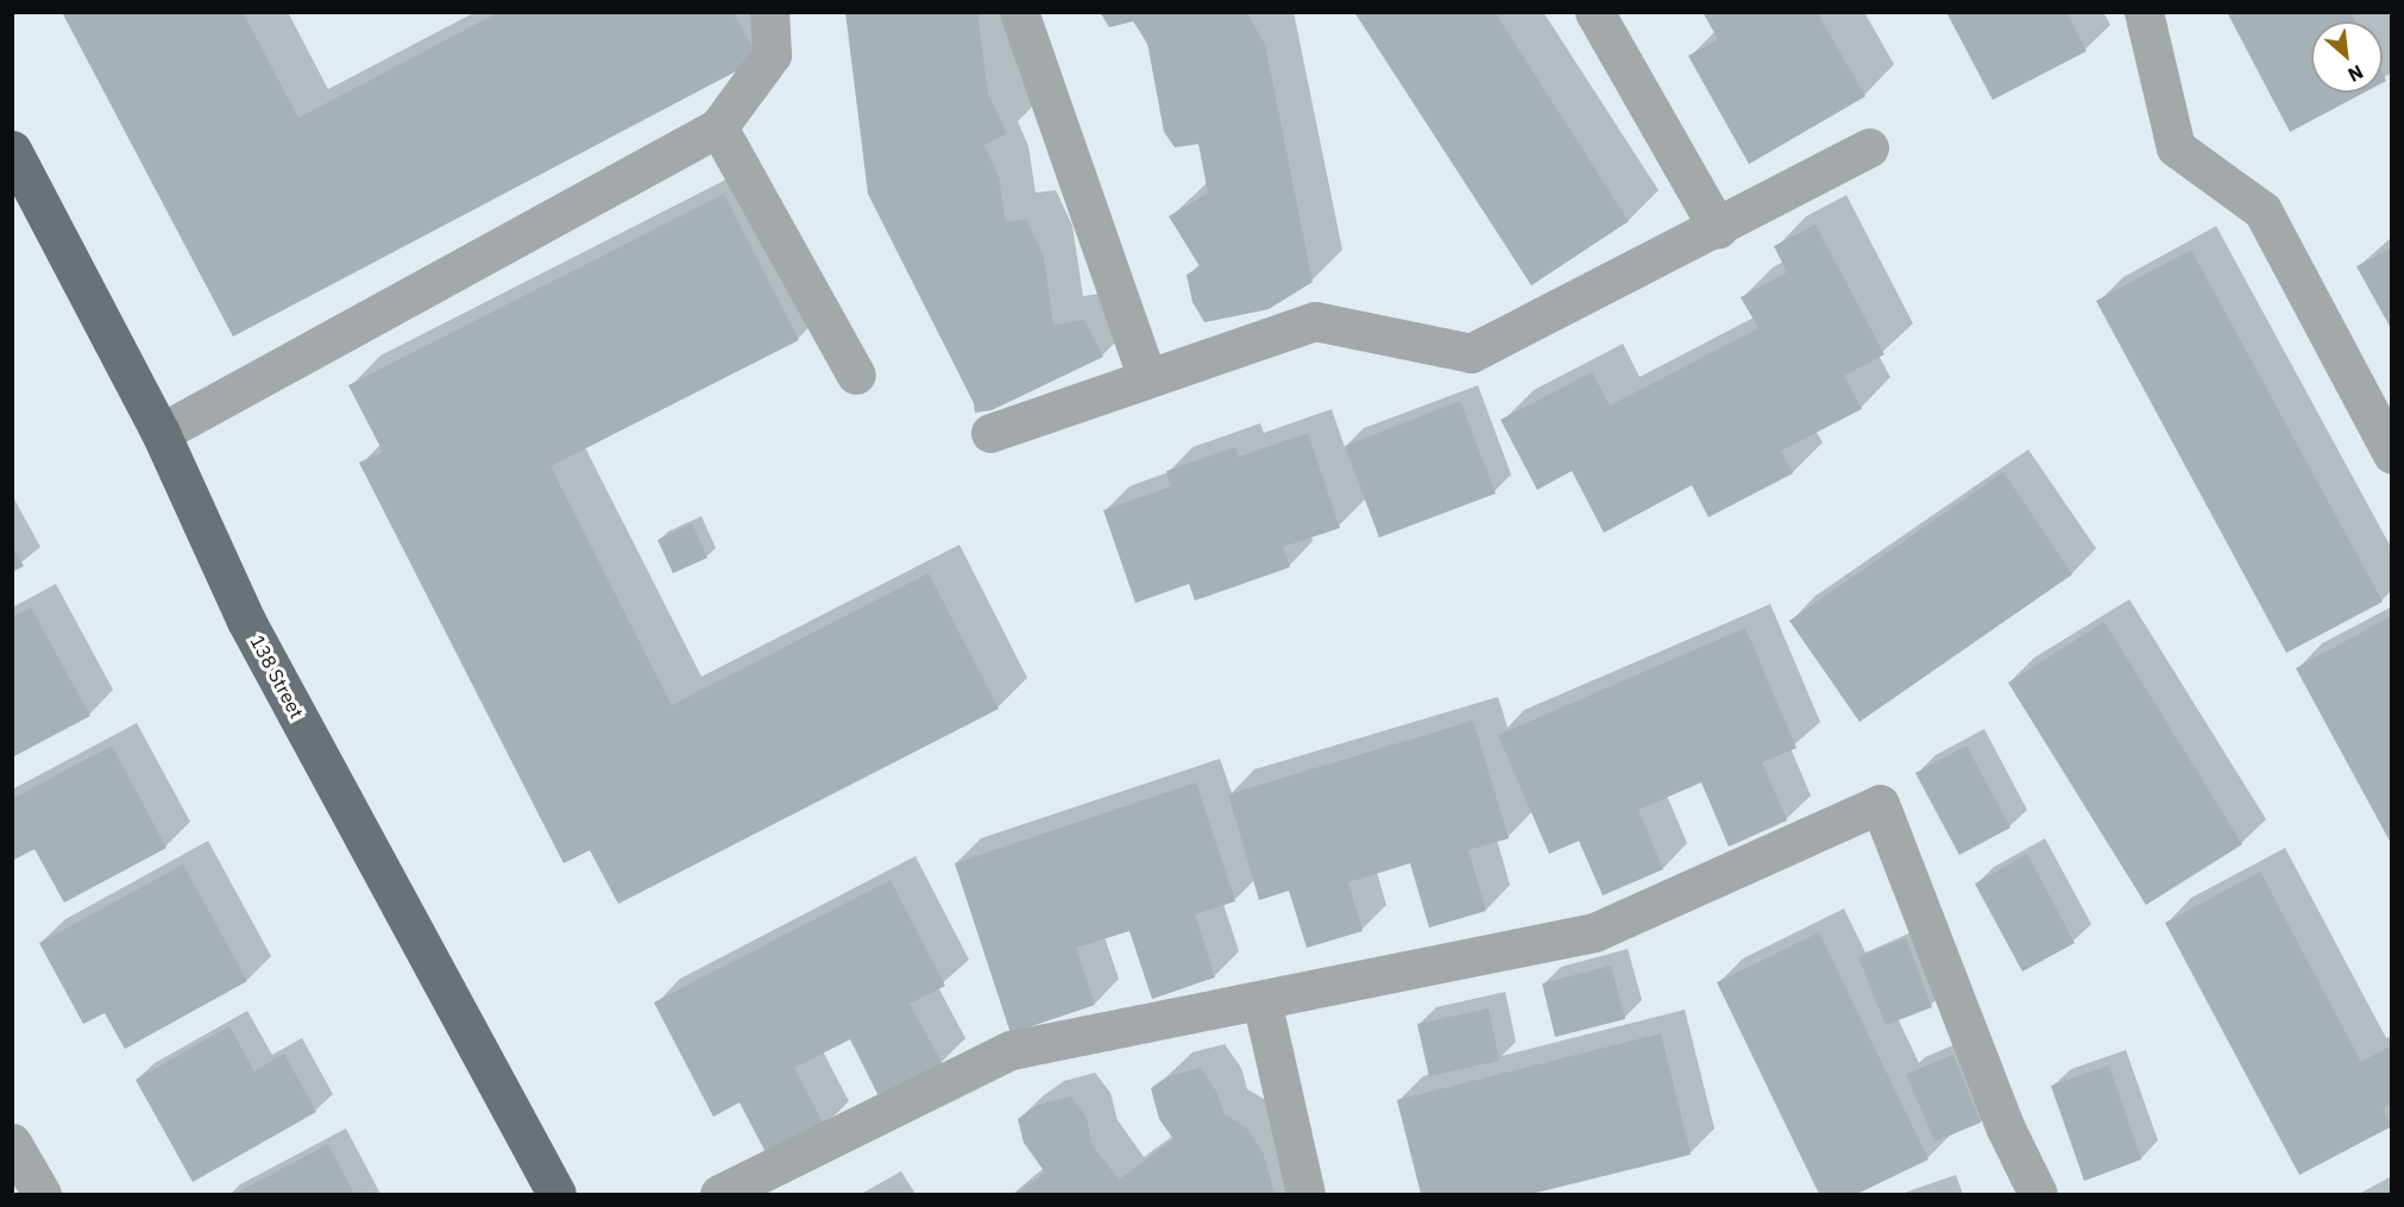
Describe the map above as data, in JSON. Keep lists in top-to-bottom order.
{
  "streets": {
    "main road": ["138 Street"]
  },
  "north": "bottom right"
}
